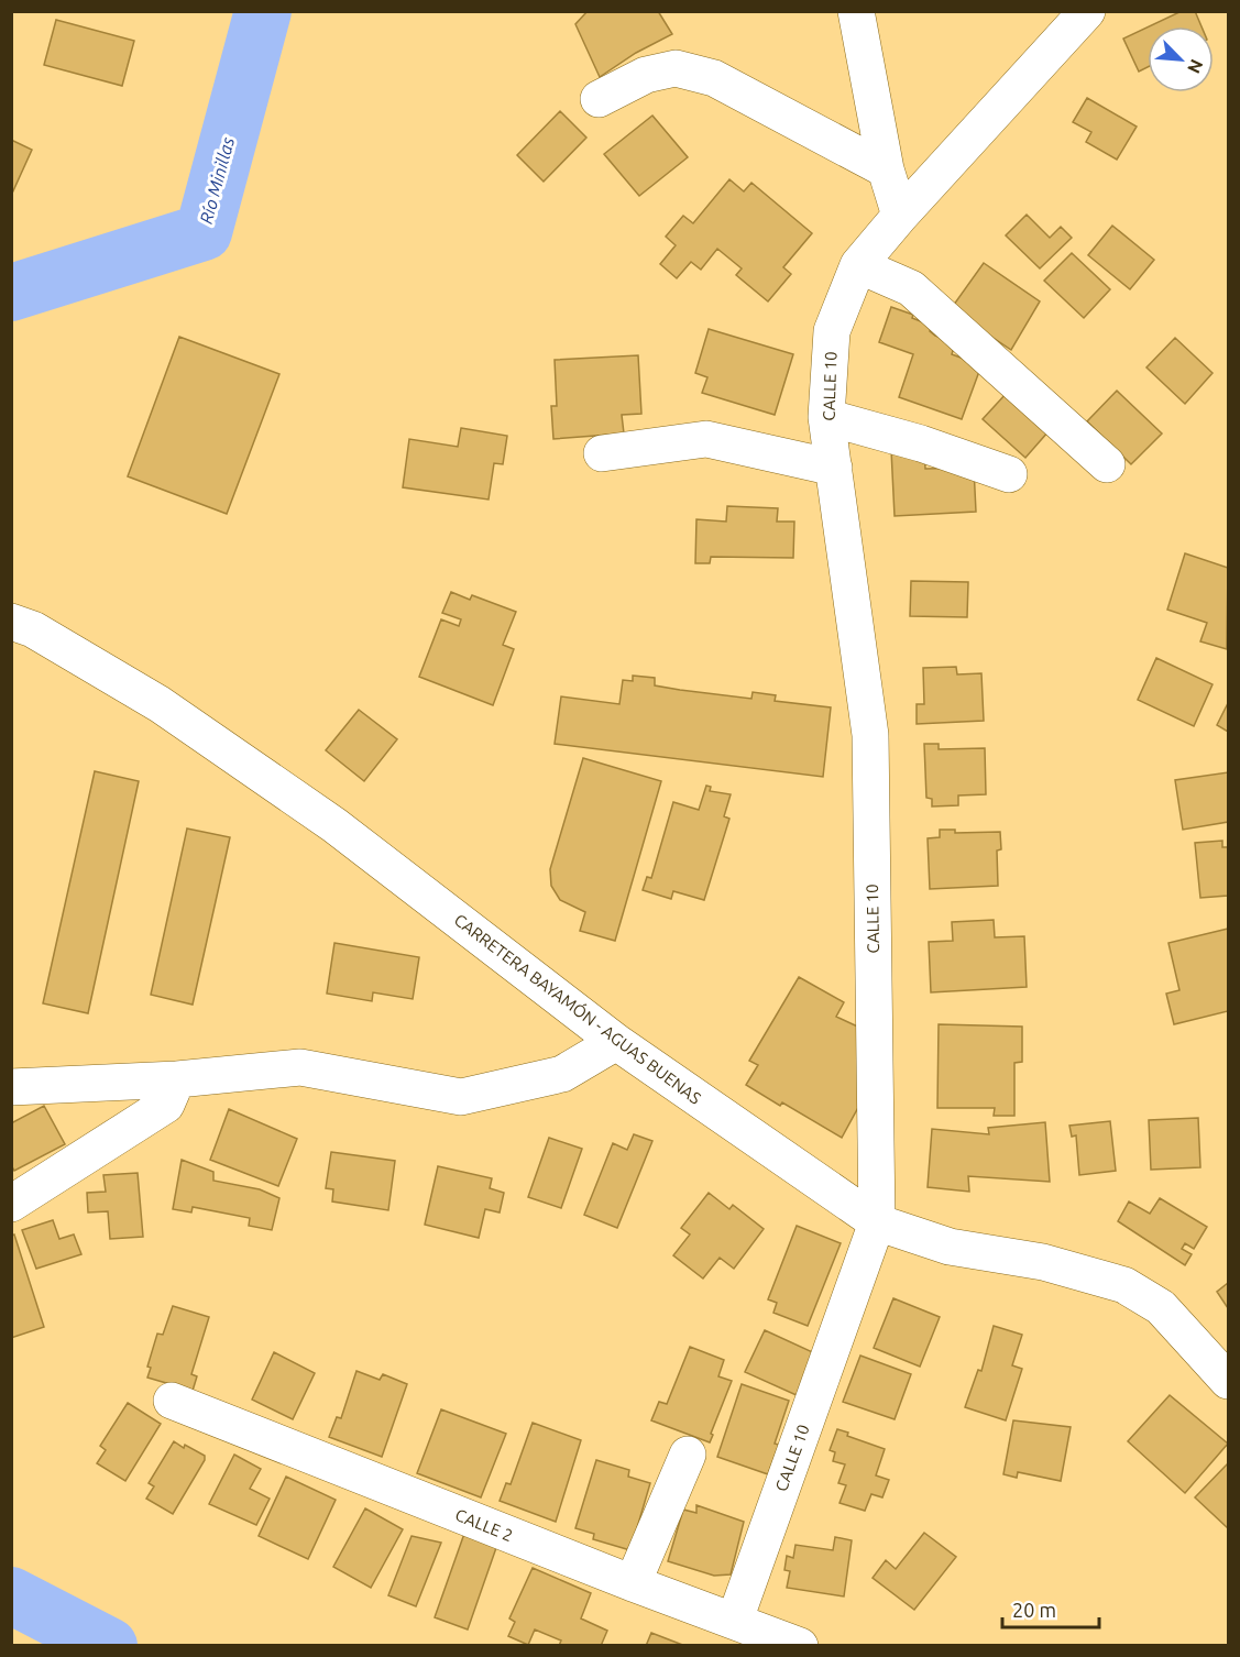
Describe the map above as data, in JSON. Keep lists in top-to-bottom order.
{
  "streets": {
    "street": ["CALLE 10", "CARRETERA BAYAMÓN - AGUAS BUENAS", "CALLE 2"]
  },
  "crossings": [
    ["CALLE 10", "CARRETERA BAYAMÓN - AGUAS BUENAS"],
    ["CALLE 10", "CALLE 2"]
  ],
  "water": ["Río Minillas"],
  "scale_bar": "20 m",
  "north": "bottom right"
}
